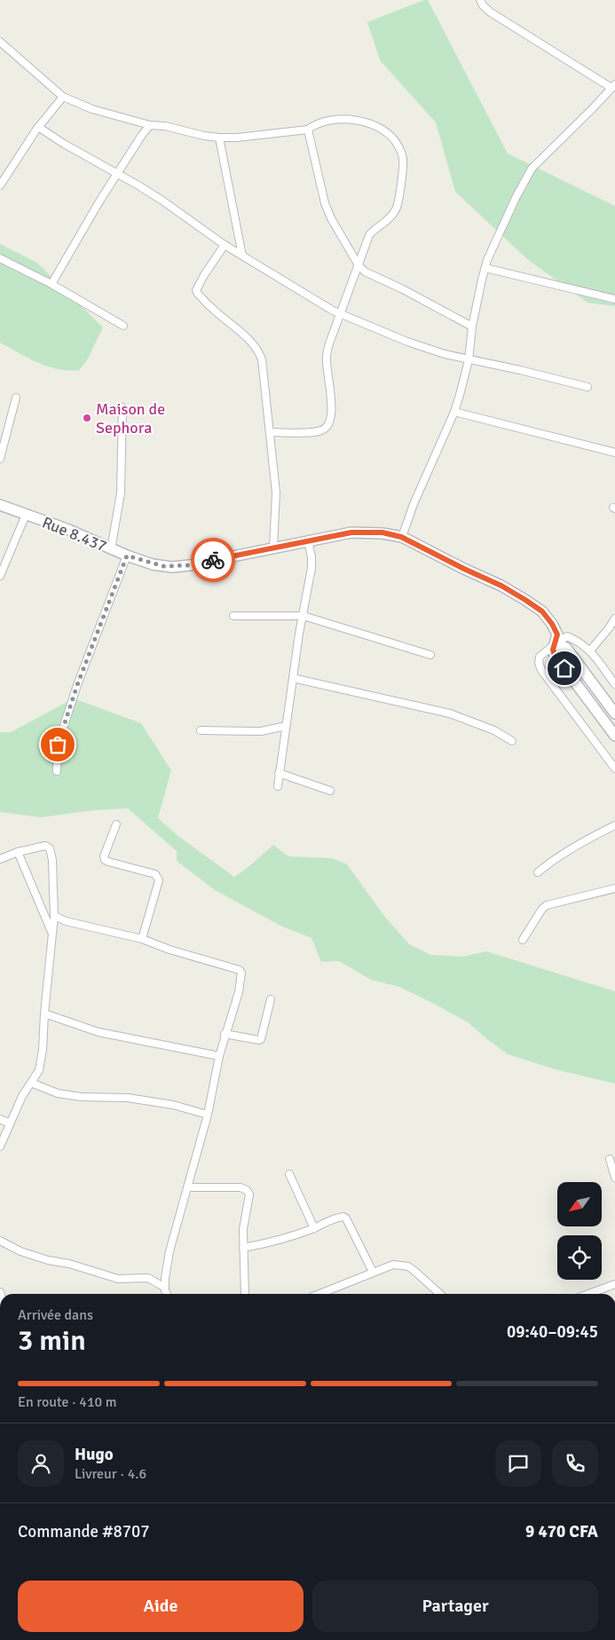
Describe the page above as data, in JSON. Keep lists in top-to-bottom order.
{
  "streets": {
    "main road": ["Rue 8.437"]
  },
  "places": ["Maison de Sephora"],
  "north": "bottom left",
  "page": {
    "heading": ["3 min", "Arrivée dans", "09:40–09:45"],
    "panel": [
      "Hugo",
      "Livreur · 4.6",
      "Commande #8707",
      "9 470 CFA"
    ],
    "bar": "En route · 410 m",
    "buttons": ["Aide", "Partager"]
  }
}
